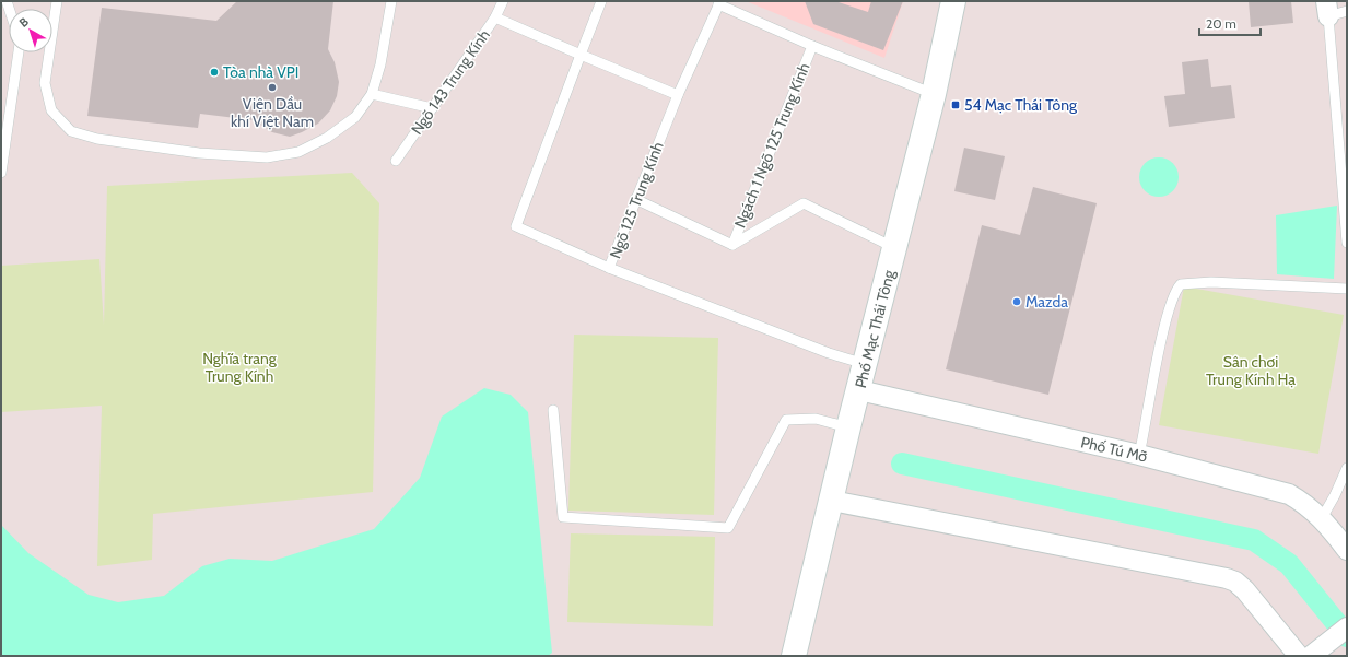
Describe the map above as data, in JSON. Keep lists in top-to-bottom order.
{
  "streets": {
    "street": ["Phố Mạc Thái Tông", "Phố Tú Mỡ"],
    "lane": ["Ngõ 143 Trung Kính", "Ngách 1 Ngõ 125 Trung Kính", "Ngõ 125 Trung Kính"]
  },
  "crossings": [
    ["Ngách 1 Ngõ 125 Trung Kính", "Ngõ 125 Trung Kính"],
    ["Ngách 1 Ngõ 125 Trung Kính", "Phố Mạc Thái Tông"],
    ["Ngõ 125 Trung Kính", "Phố Mạc Thái Tông"],
    ["Phố Mạc Thái Tông", "Phố Tú Mỡ"]
  ],
  "parks": ["Nghĩa trang Trung Kính", "Sân chơi Trung Kính Hạ"],
  "places": {
    "other": ["Tòa nhà VPI", "Viện Dầu khí Việt Nam", "Mazda"],
    "transit": ["54 Mạc Thái Tông"]
  },
  "scale_bar": "20 m",
  "north": "top left"
}
